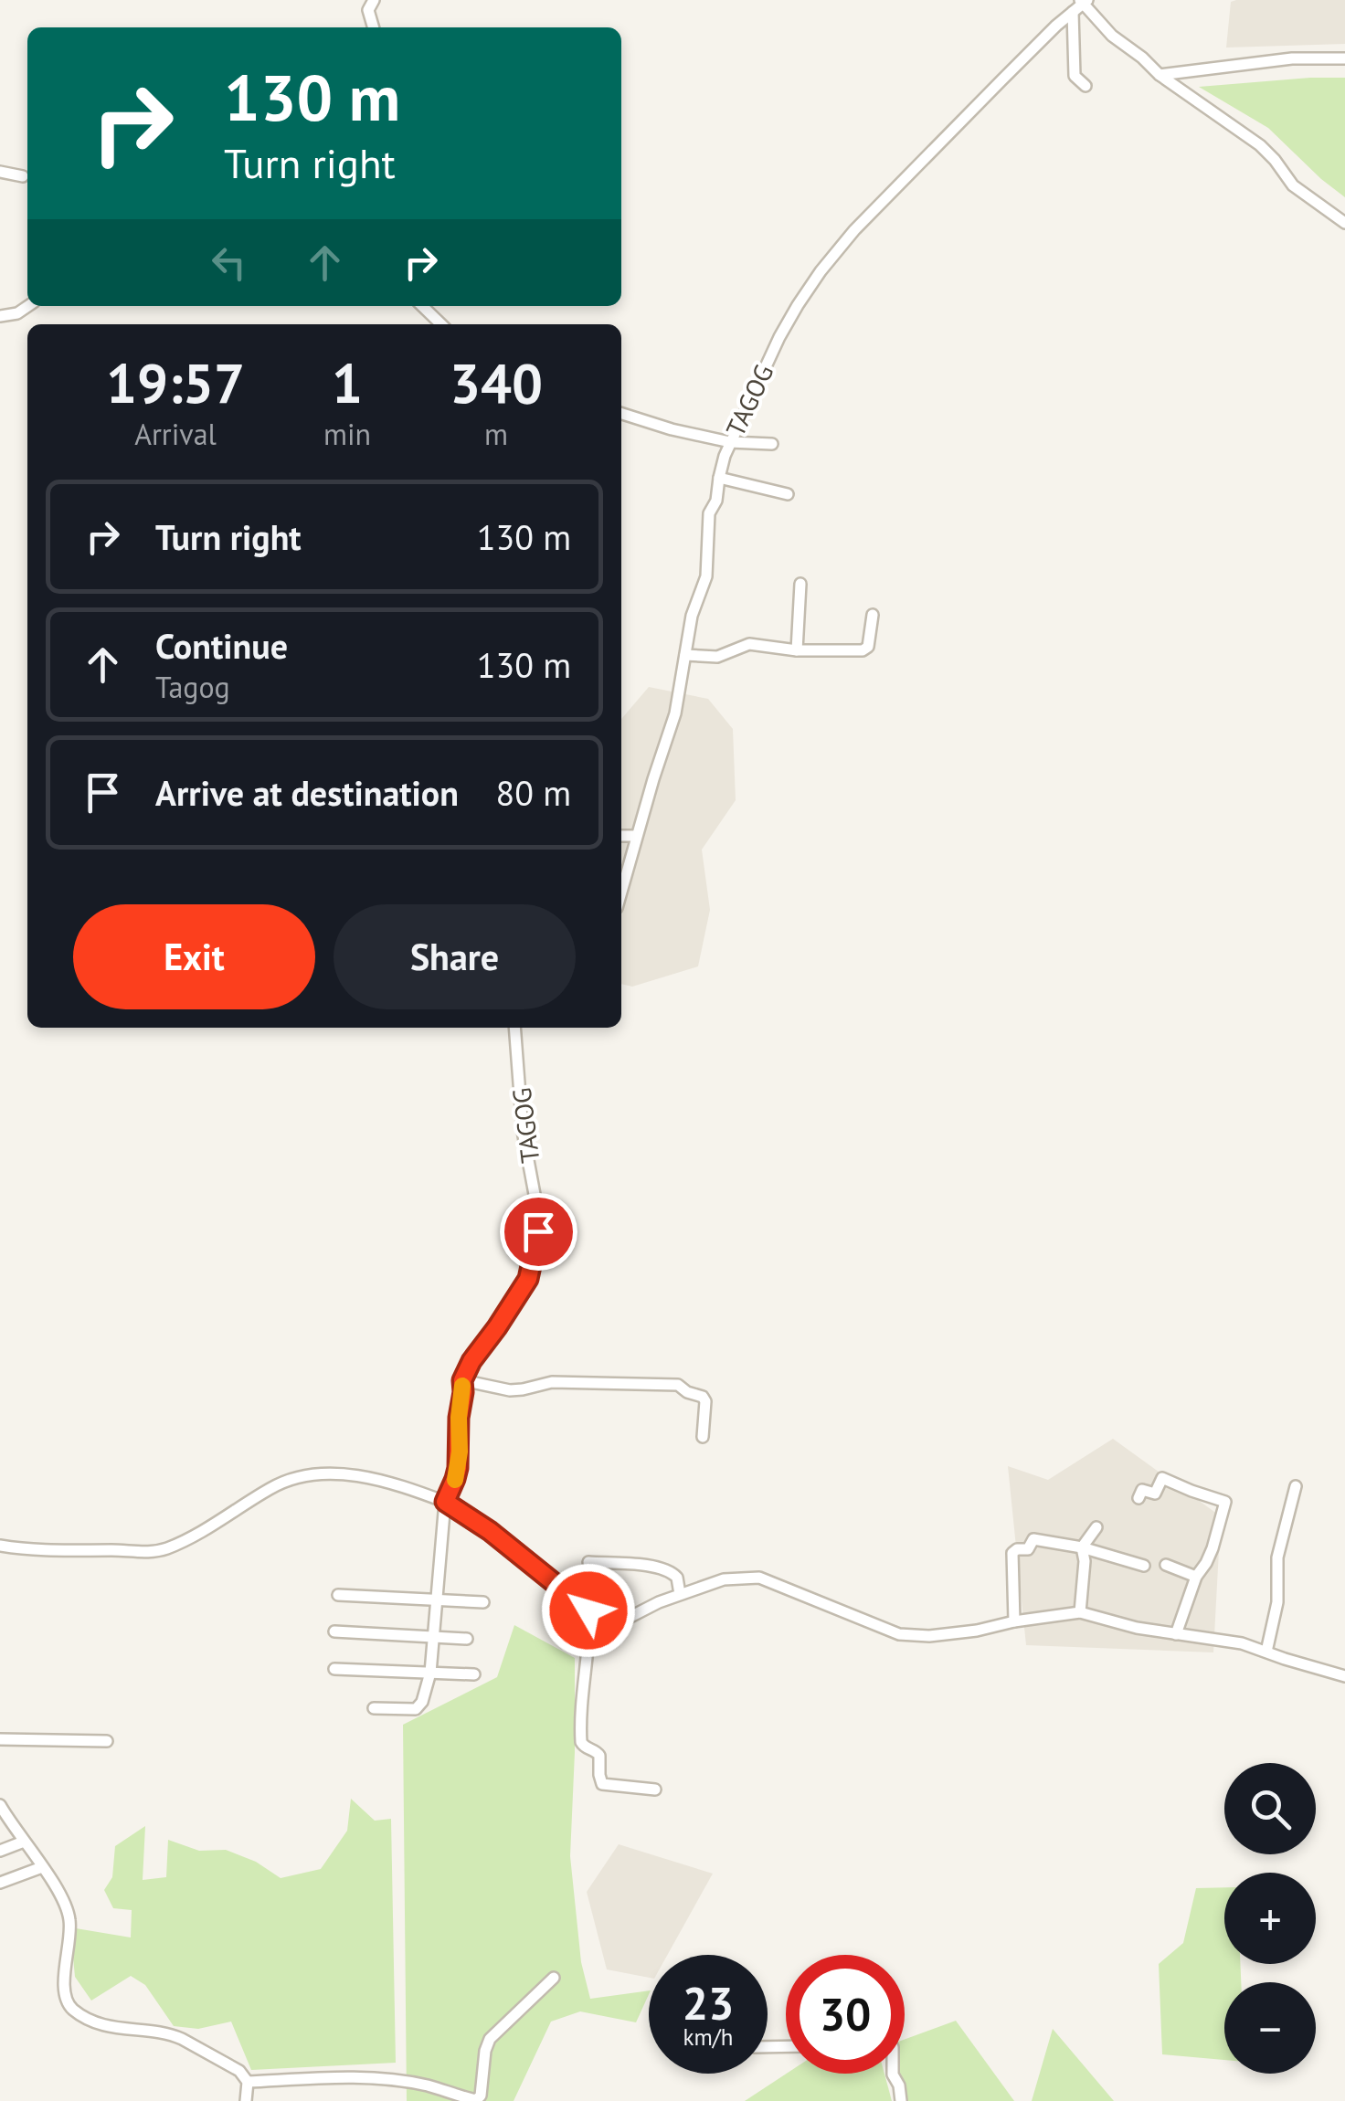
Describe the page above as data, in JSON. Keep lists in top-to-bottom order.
{
  "streets": {
    "street": ["TAGOG"]
  },
  "page": {
    "turn": ["130 m", "Turn right"],
    "eta": [
      "19:57",
      "Arrival",
      "1",
      "min",
      "340",
      "m"
    ],
    "list": [
      {
        "name": "Turn right",
        "value": "130 m"
      },
      {
        "name": "Continue",
        "note": "Tagog",
        "value": "130 m"
      },
      {
        "name": "Arrive at destination",
        "value": "80 m"
      }
    ],
    "buttons": ["Exit", "Share"],
    "map_buttons": ["+", "−"],
    "speed": "23 km/h",
    "limit": "30"
  }
}
